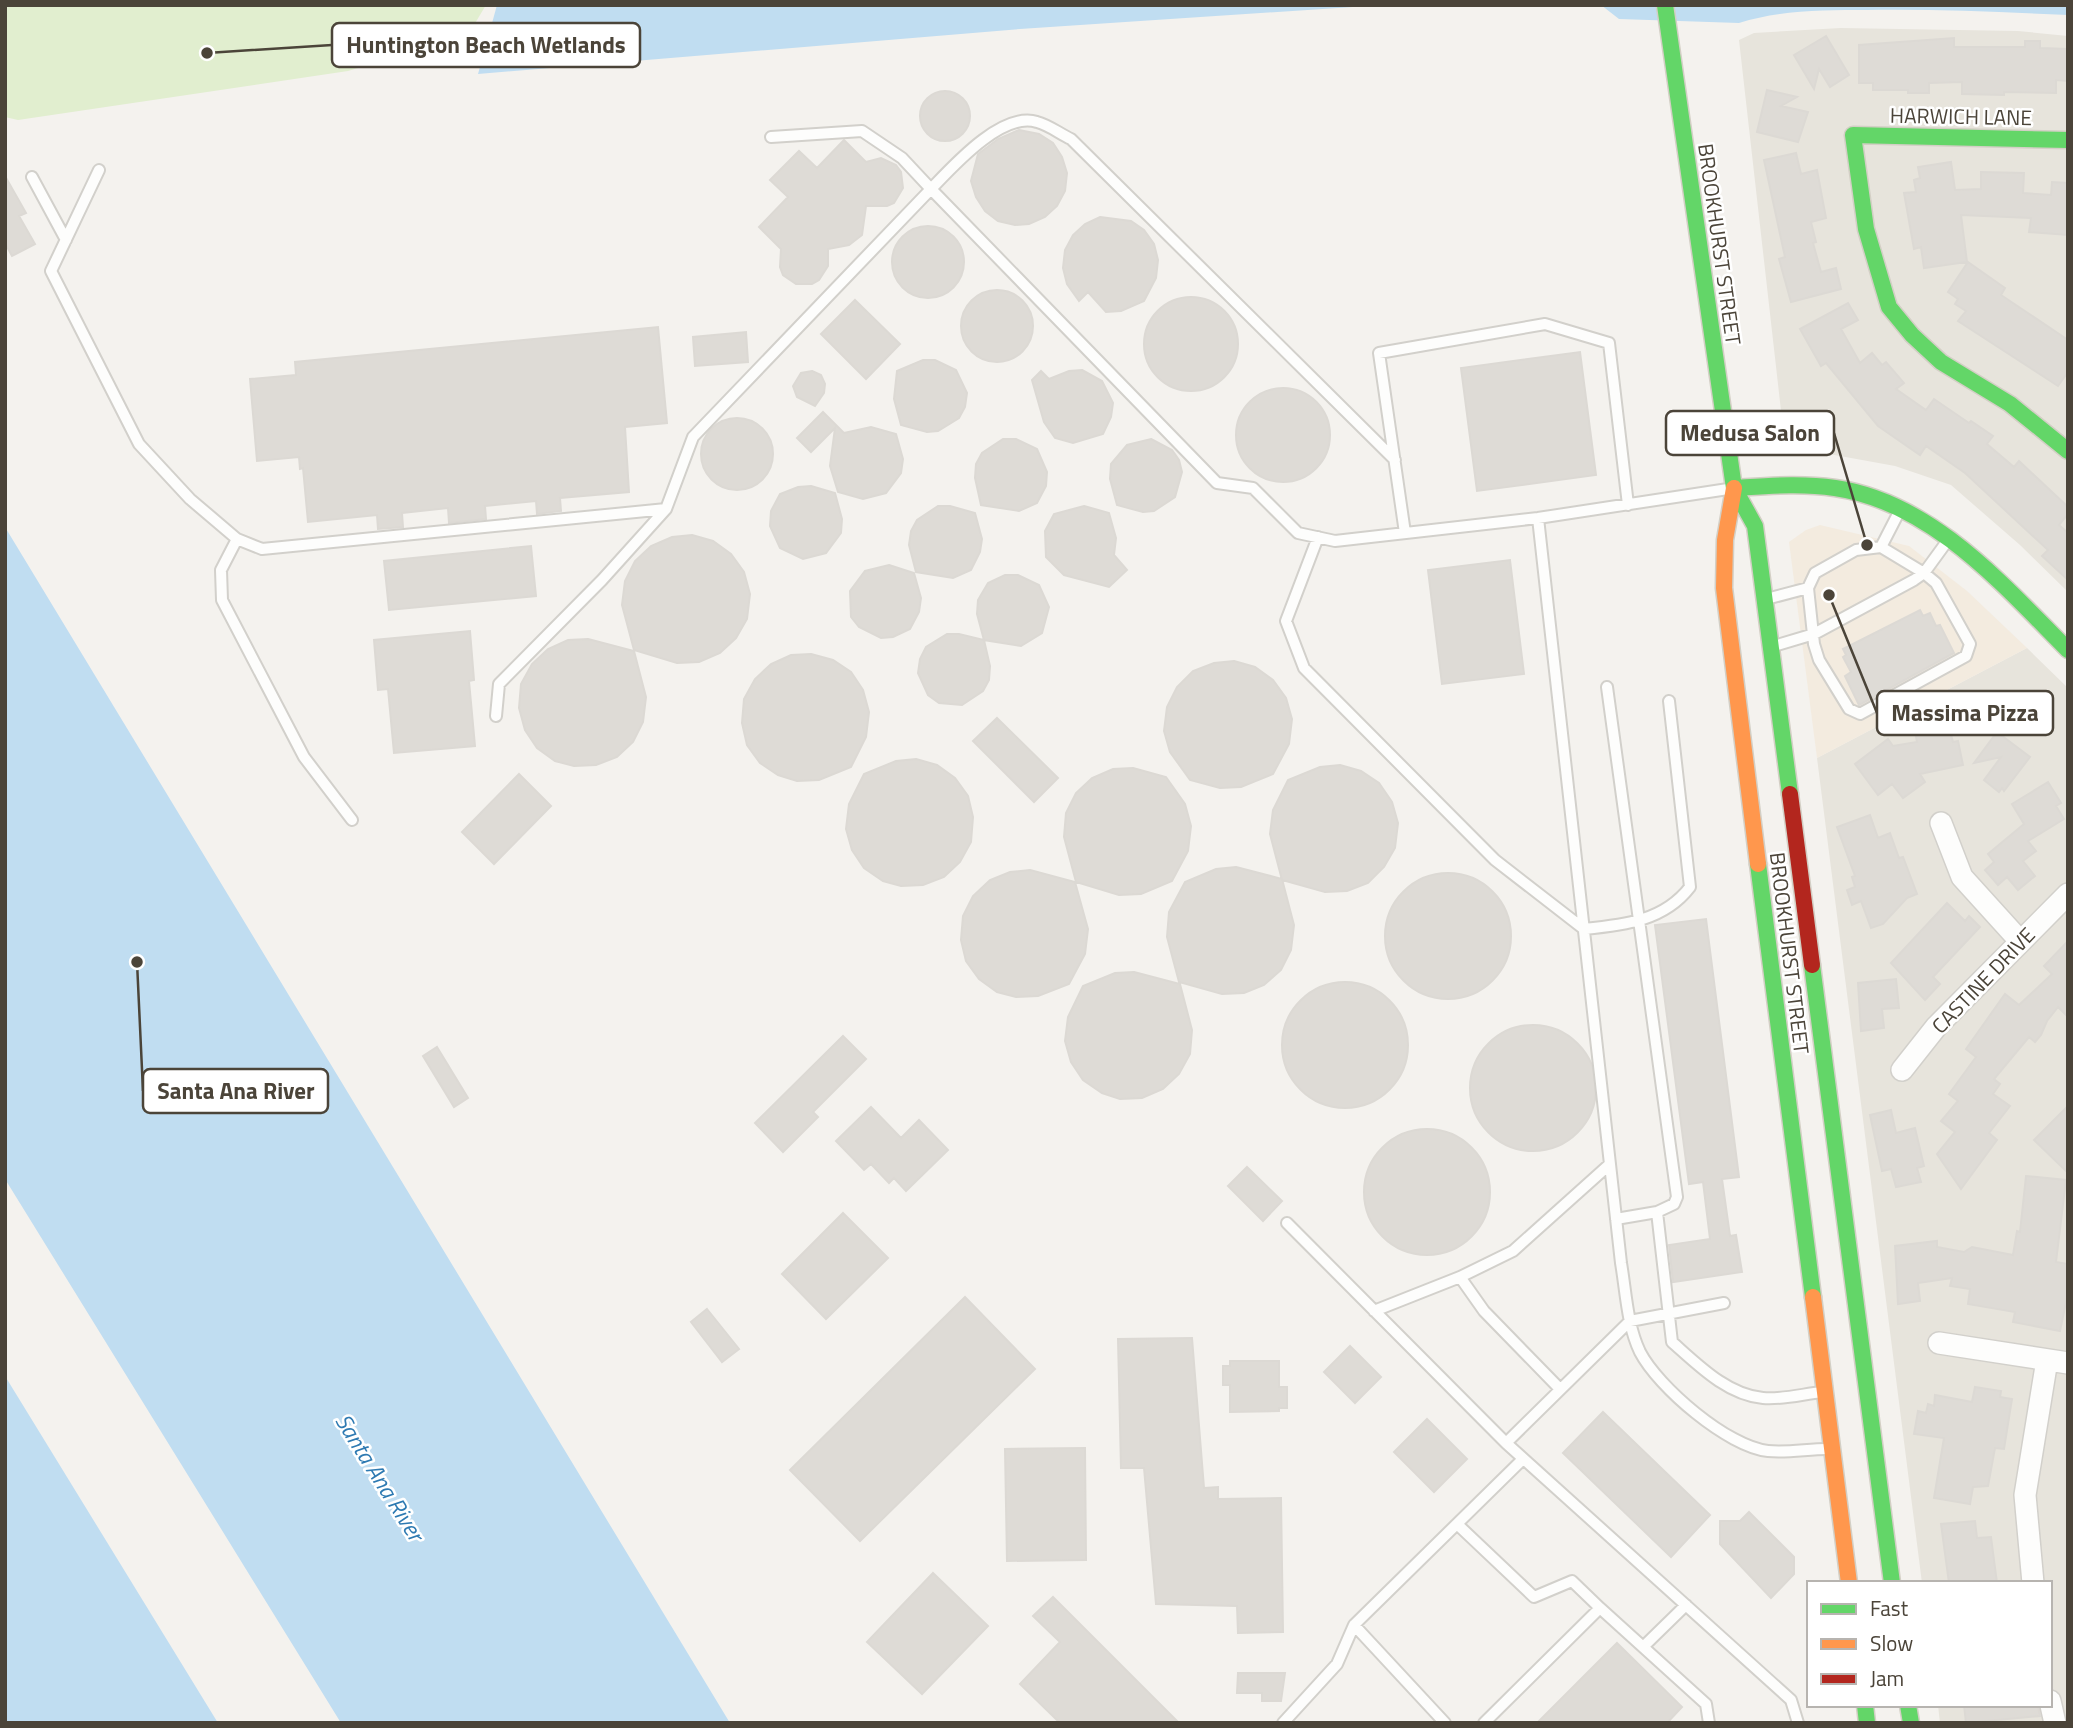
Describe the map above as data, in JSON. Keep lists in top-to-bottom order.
{
  "streets": {
    "main road": ["HARWICH LANE", "BROOKHURST STREET"],
    "street": ["CASTINE DRIVE"]
  },
  "water": ["Santa Ana River"],
  "places": [
    "Huntington Beach Wetlands",
    "Medusa Salon",
    "Massima Pizza",
    "Santa Ana River"
  ],
  "legend": ["Fast", "Slow", "Jam"]
}
